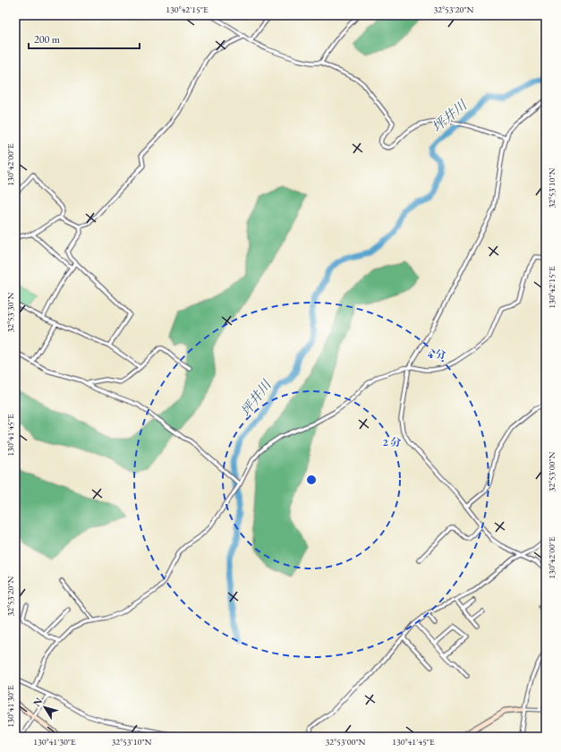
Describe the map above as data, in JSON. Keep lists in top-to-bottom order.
{
  "water": ["坪井川"],
  "scale_bar": "200 m",
  "north": "top left",
  "coordinates": [
    "130°42'15\"E",
    "32°53'20\"N",
    "130°42'00\"E",
    "32°53'10\"N",
    "32°53'30\"N",
    "130°41'45\"E",
    "32°53'00\"N",
    "130°41'30\"E"
  ],
  "rings": ["4 分", "2 分"]
}
